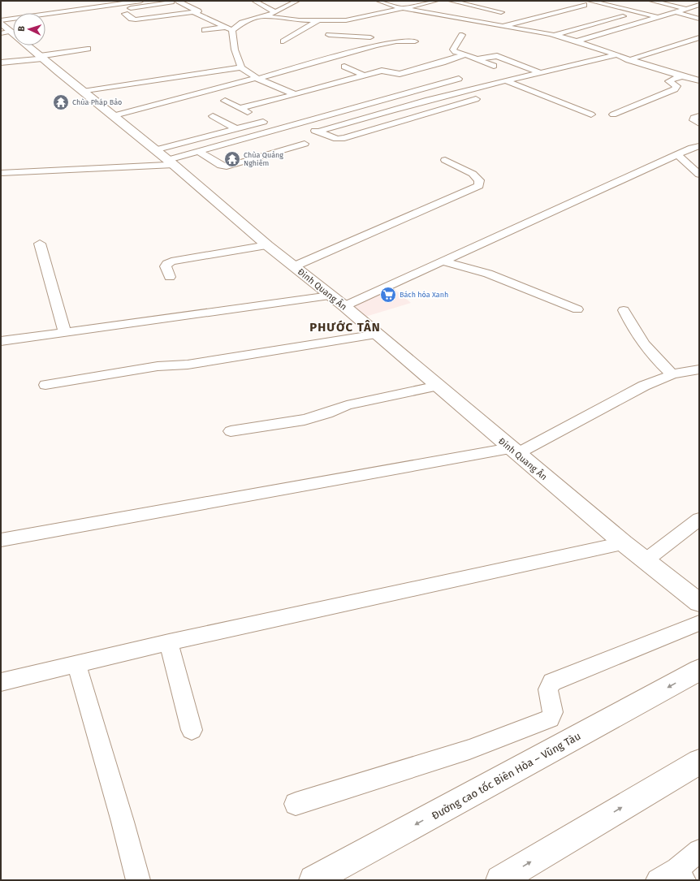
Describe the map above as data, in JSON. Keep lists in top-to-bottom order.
{
  "streets": {
    "main road": ["Đinh Quang Ân", "Đường cao tốc Biên Hòa – Vũng Tàu"]
  },
  "districts": ["PHƯỚC TÂN"],
  "places": {
    "temple": ["Chùa Pháp Bảo", "Chùa Quảng Nghiêm"],
    "supermarket": ["Bách hóa Xanh"]
  },
  "north": "left"
}
